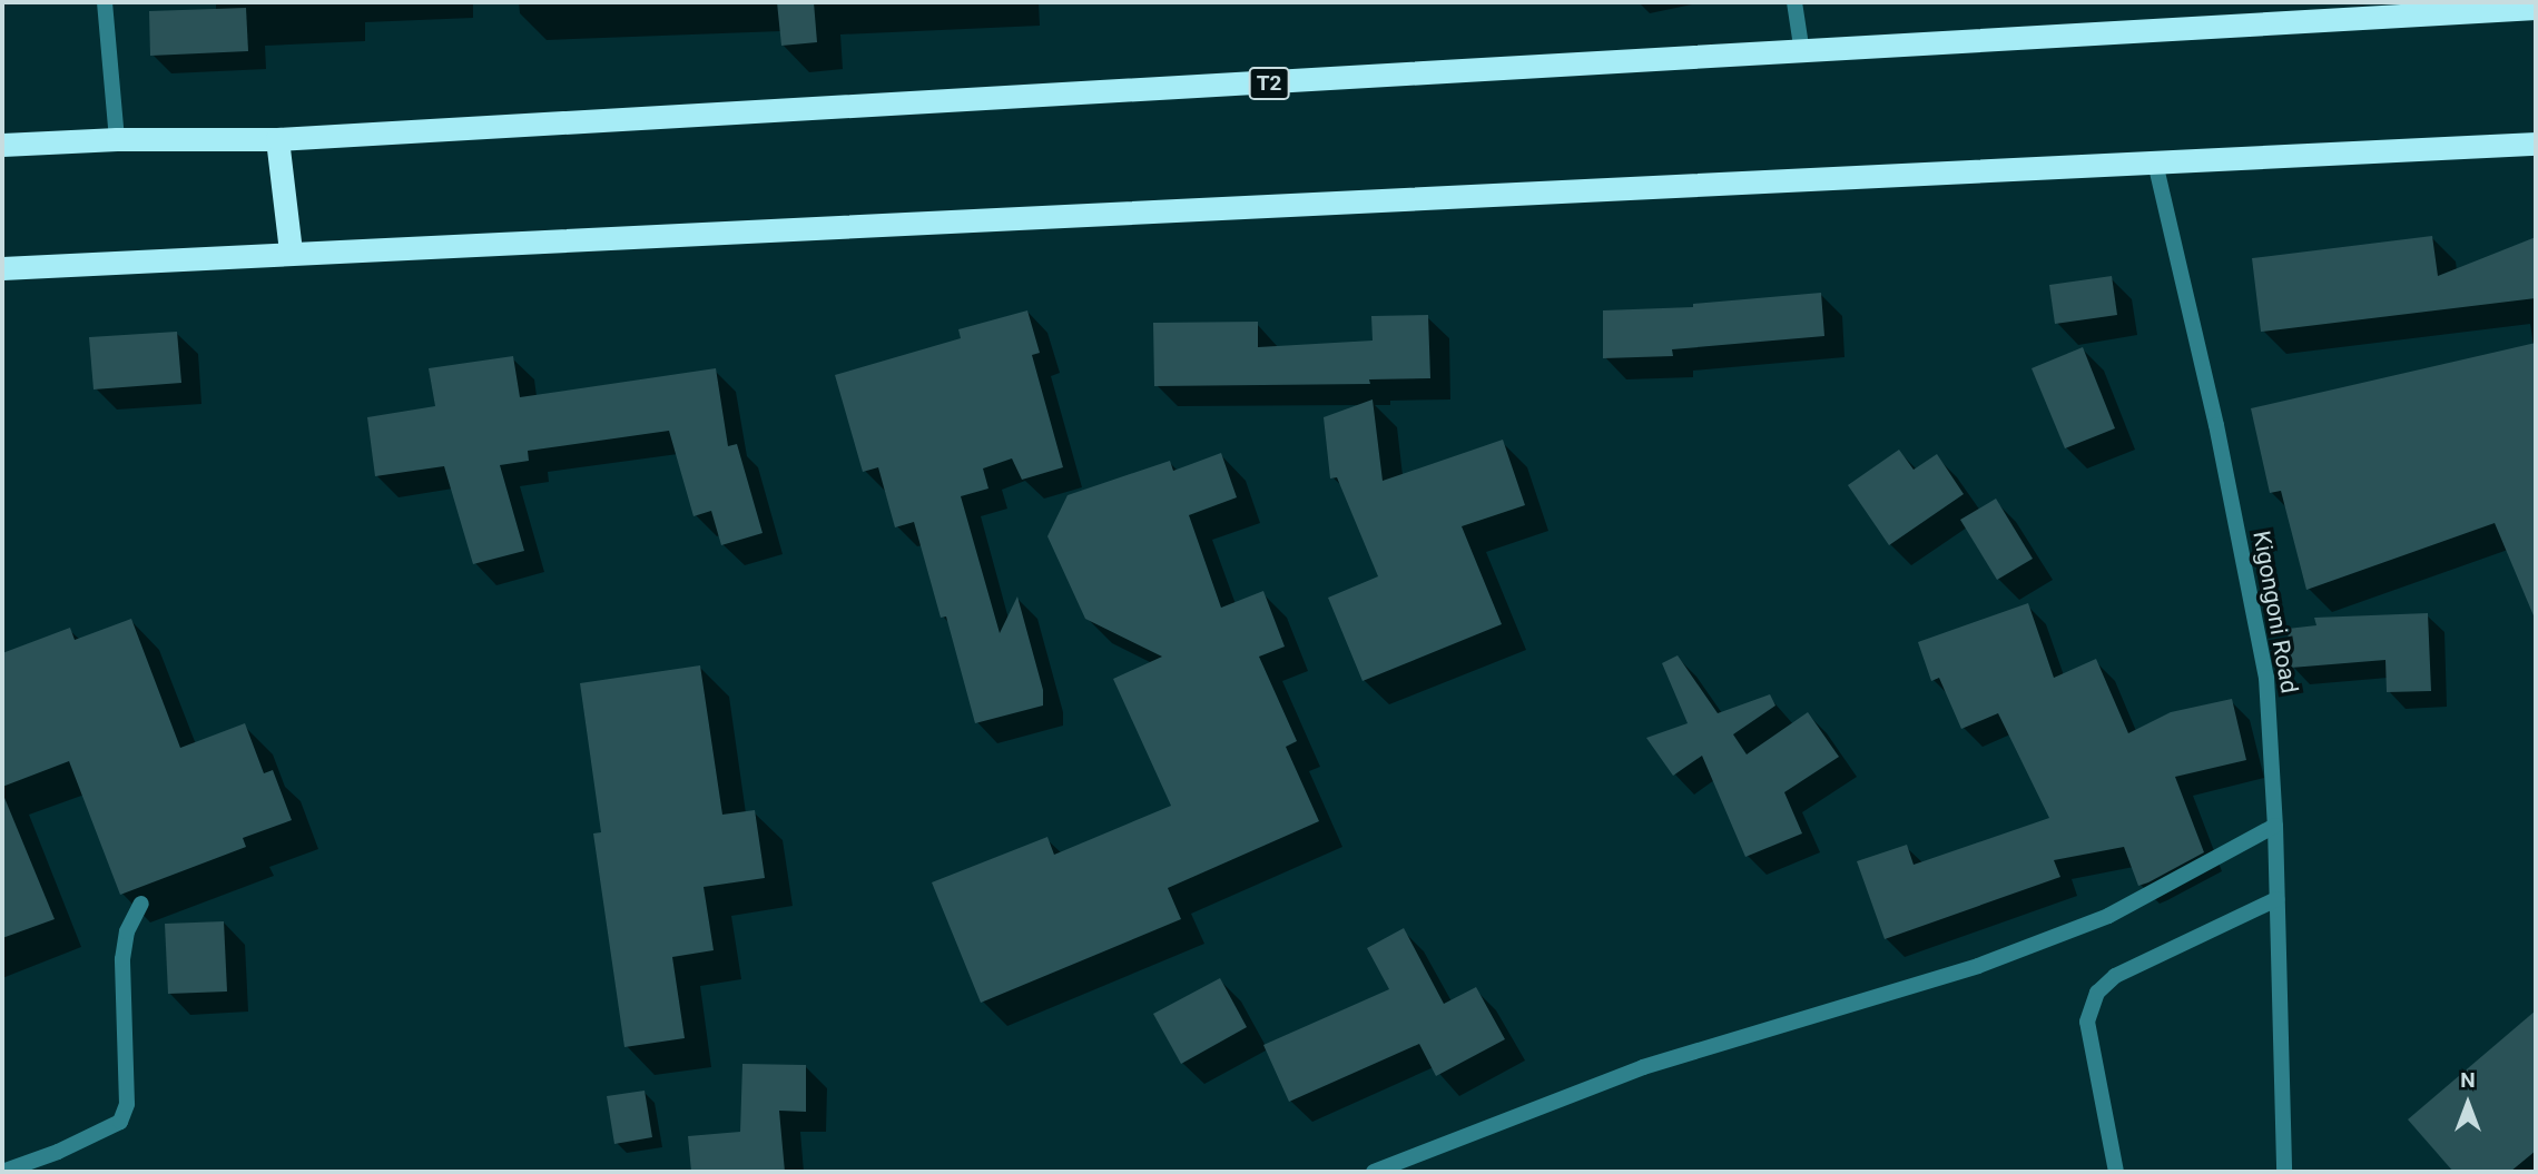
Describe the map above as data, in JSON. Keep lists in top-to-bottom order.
{
  "streets": {
    "highway": ["T2"],
    "street": ["Kigongoni Road"]
  },
  "north": "top"
}
